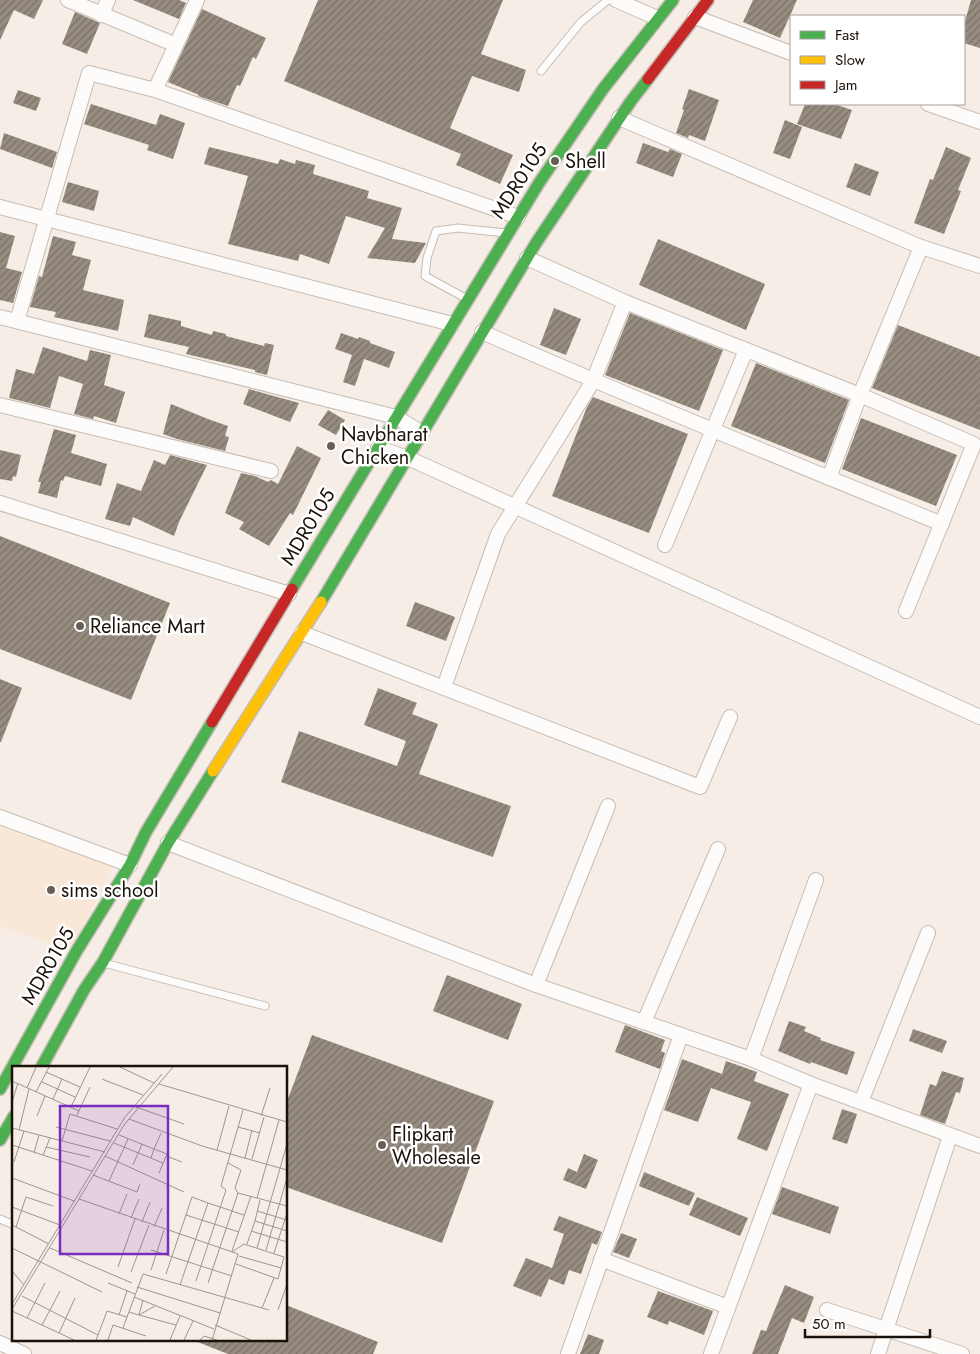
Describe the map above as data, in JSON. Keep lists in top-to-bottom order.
{
  "streets": {
    "main road": ["MDR0105"]
  },
  "places": [
    "Shell",
    "Navbharat Chicken",
    "Reliance Mart",
    "sims school",
    "Flipkart Wholesale"
  ],
  "legend": ["Fast", "Slow", "Jam"],
  "scale_bar": "50 m"
}
